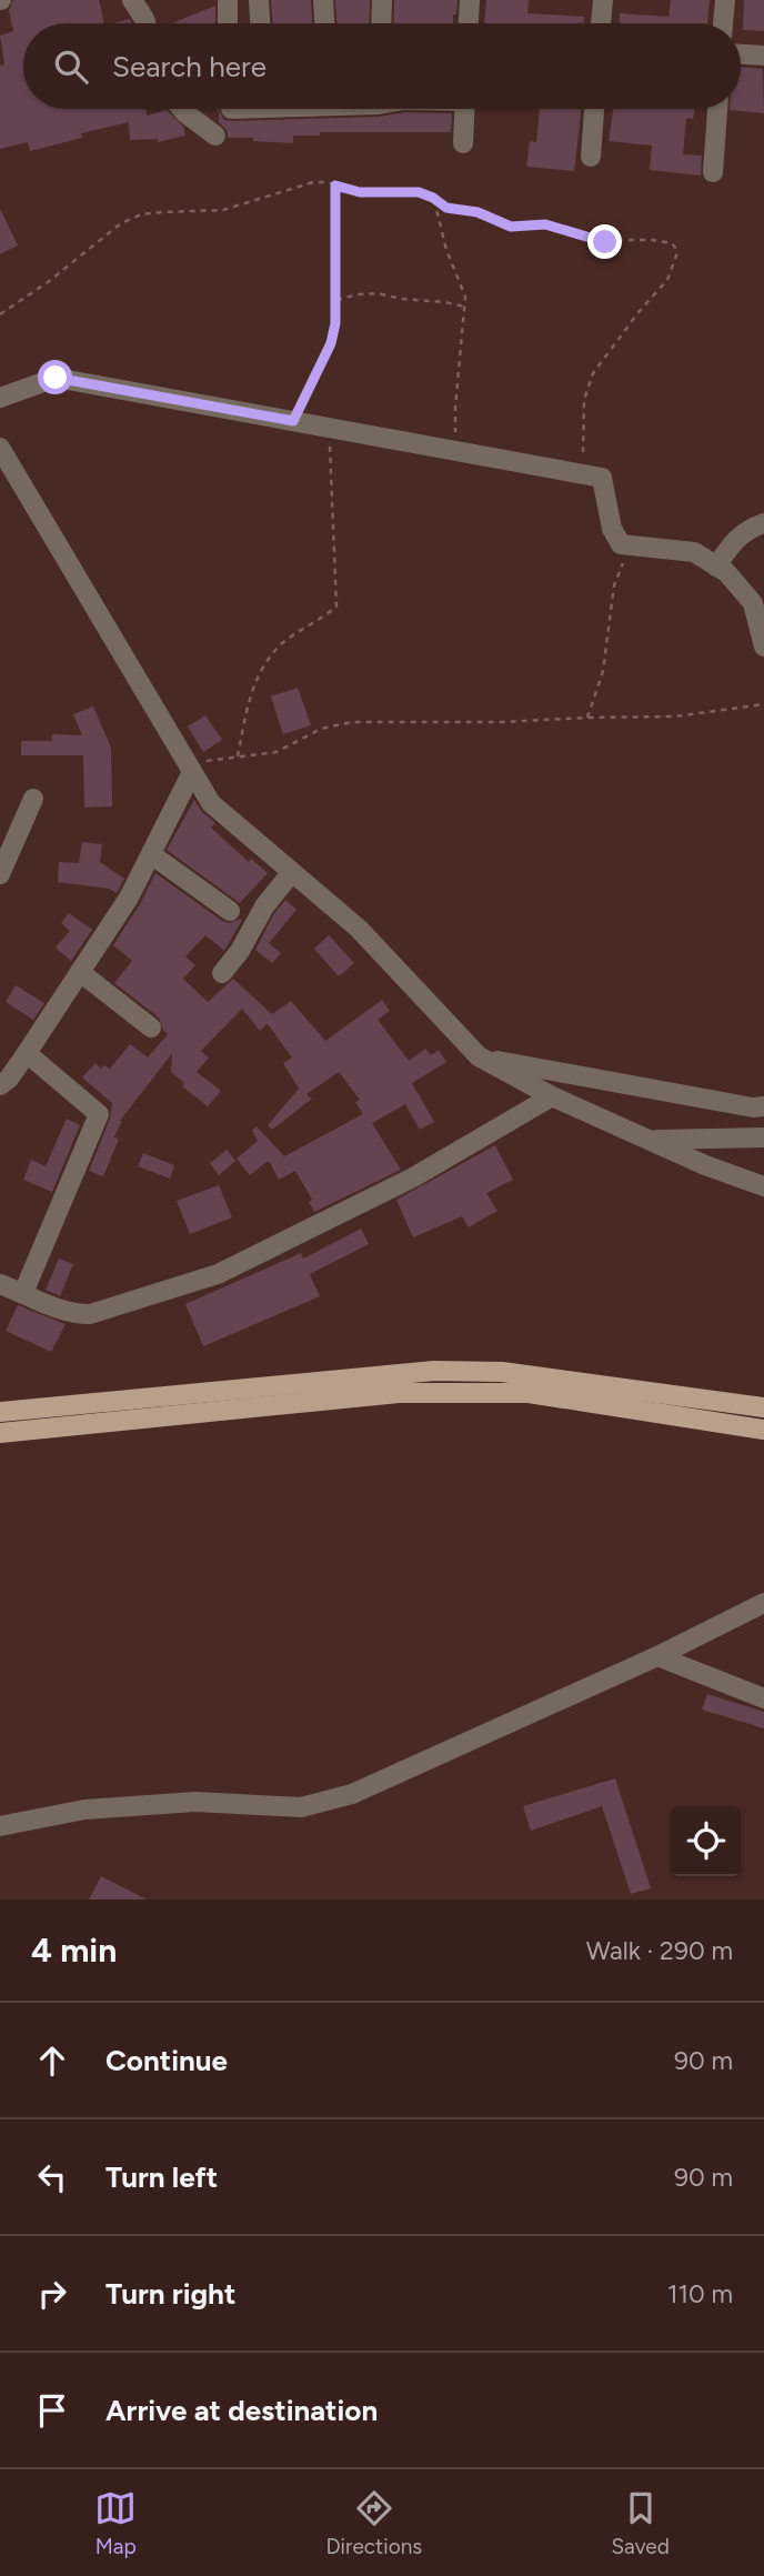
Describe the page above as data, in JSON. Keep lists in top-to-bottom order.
{
  "page": {
    "search": "Search here",
    "heading": ["4 min", "Walk · 290 m"],
    "list": [
      ["Continue", "90 m"],
      ["Turn left", "90 m"],
      ["Turn right", "110 m"],
      "Arrive at destination"
    ],
    "nav": ["Map", "Directions", "Saved"]
  }
}
